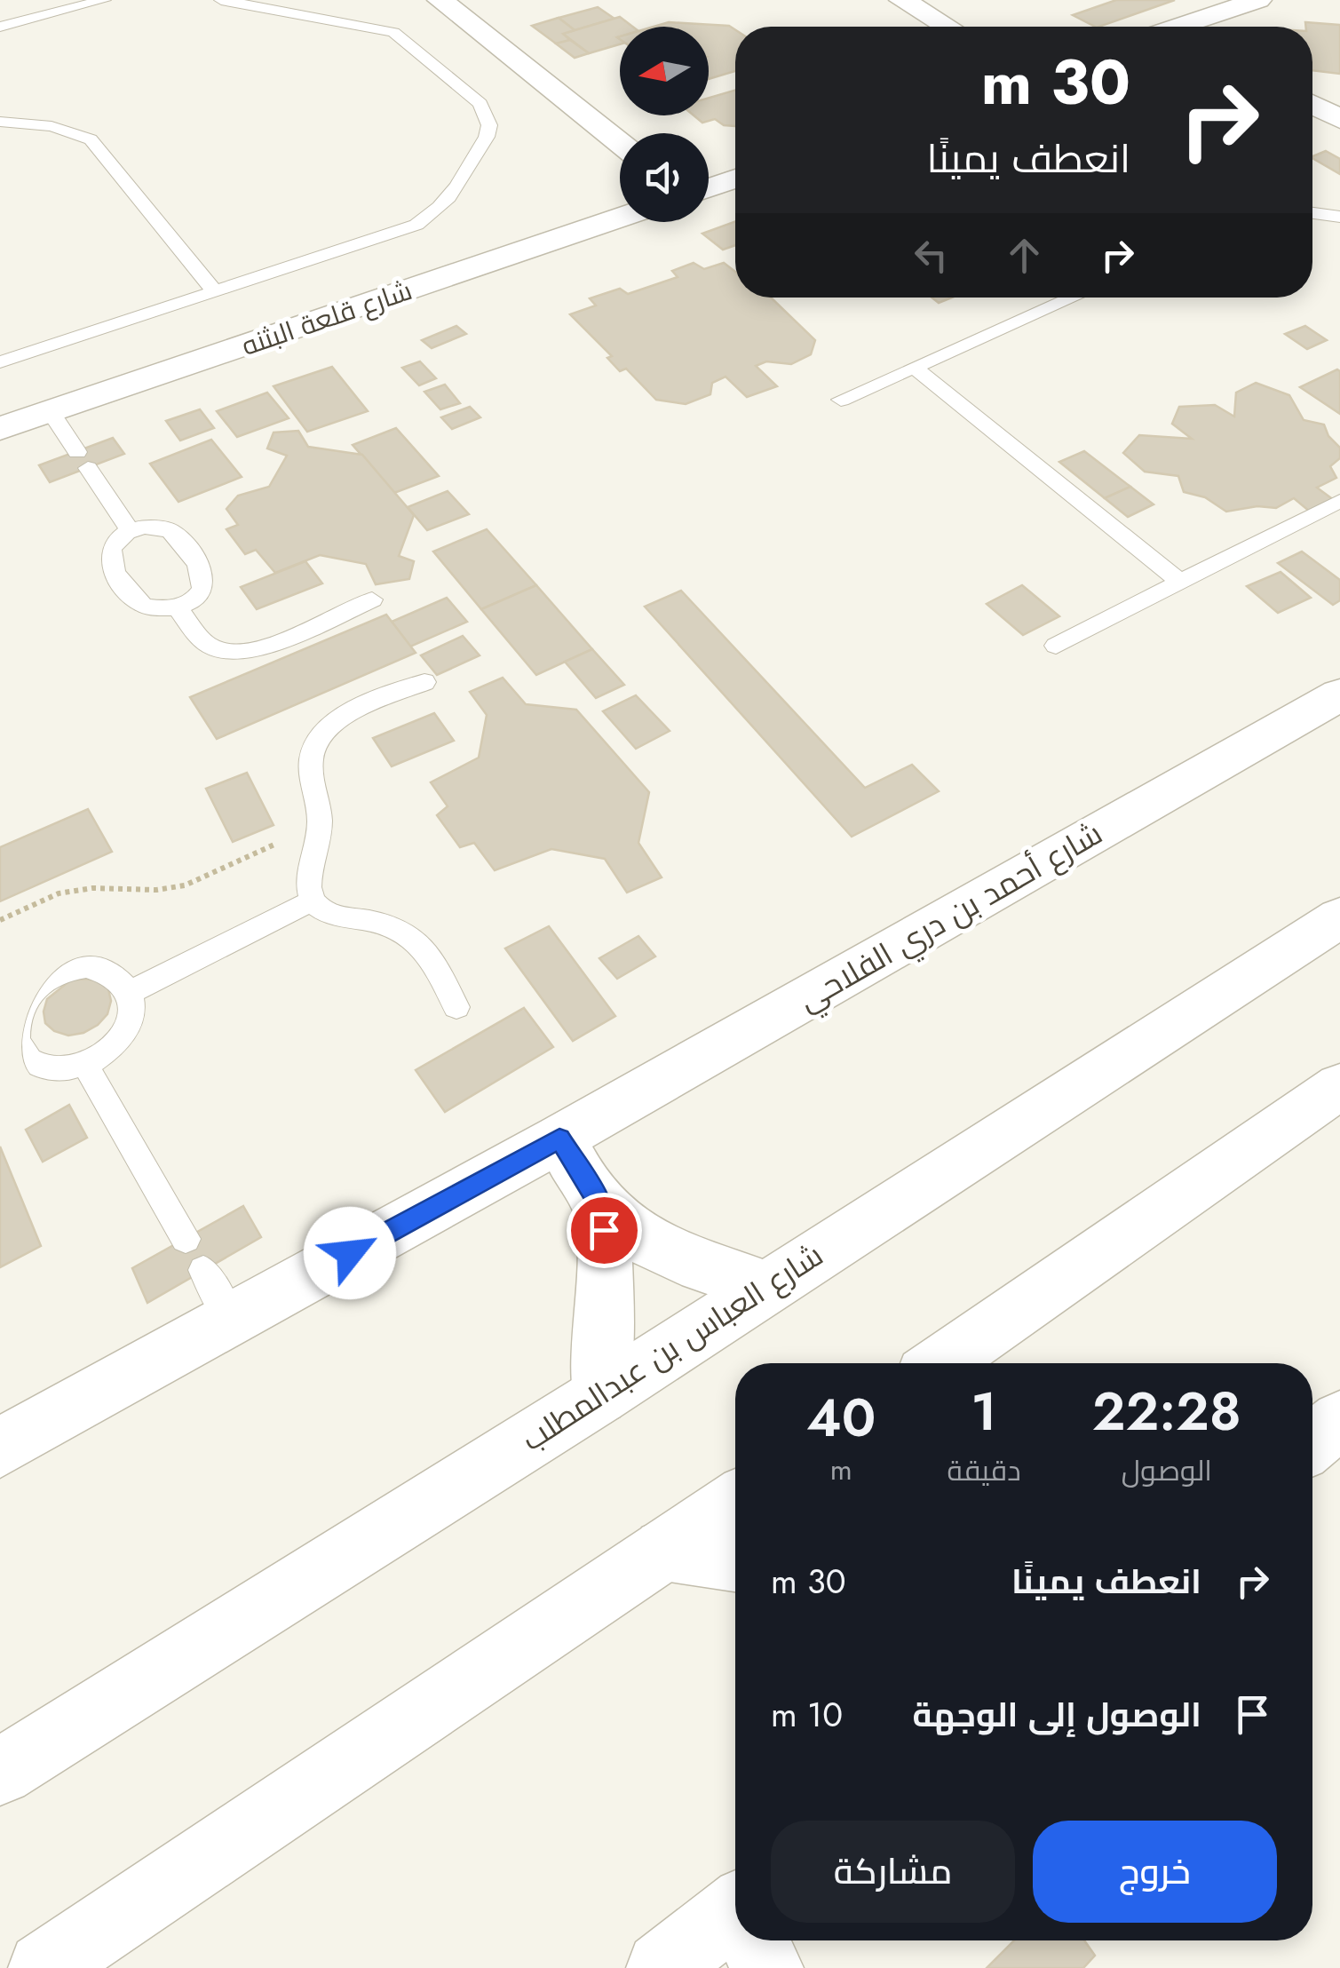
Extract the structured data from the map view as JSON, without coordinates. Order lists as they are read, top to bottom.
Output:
{
  "streets": {
    "street": ["شارع قلعة البثنه", "شارع أحمد بن دري الفلاحي", "شارع العباس بن عبدالمطلب"]
  },
  "north": "left",
  "page": {
    "turn": ["30 m", "انعطف يمينًا"],
    "eta": [
      "22:28",
      "الوصول",
      "1",
      "دقيقة",
      "40",
      "m"
    ],
    "list": [
      {
        "name": "انعطف يمينًا",
        "value": "30 m"
      },
      {
        "name": "الوصول إلى الوجهة",
        "value": "10 m"
      }
    ],
    "buttons": ["خروج", "مشاركة"]
  }
}
